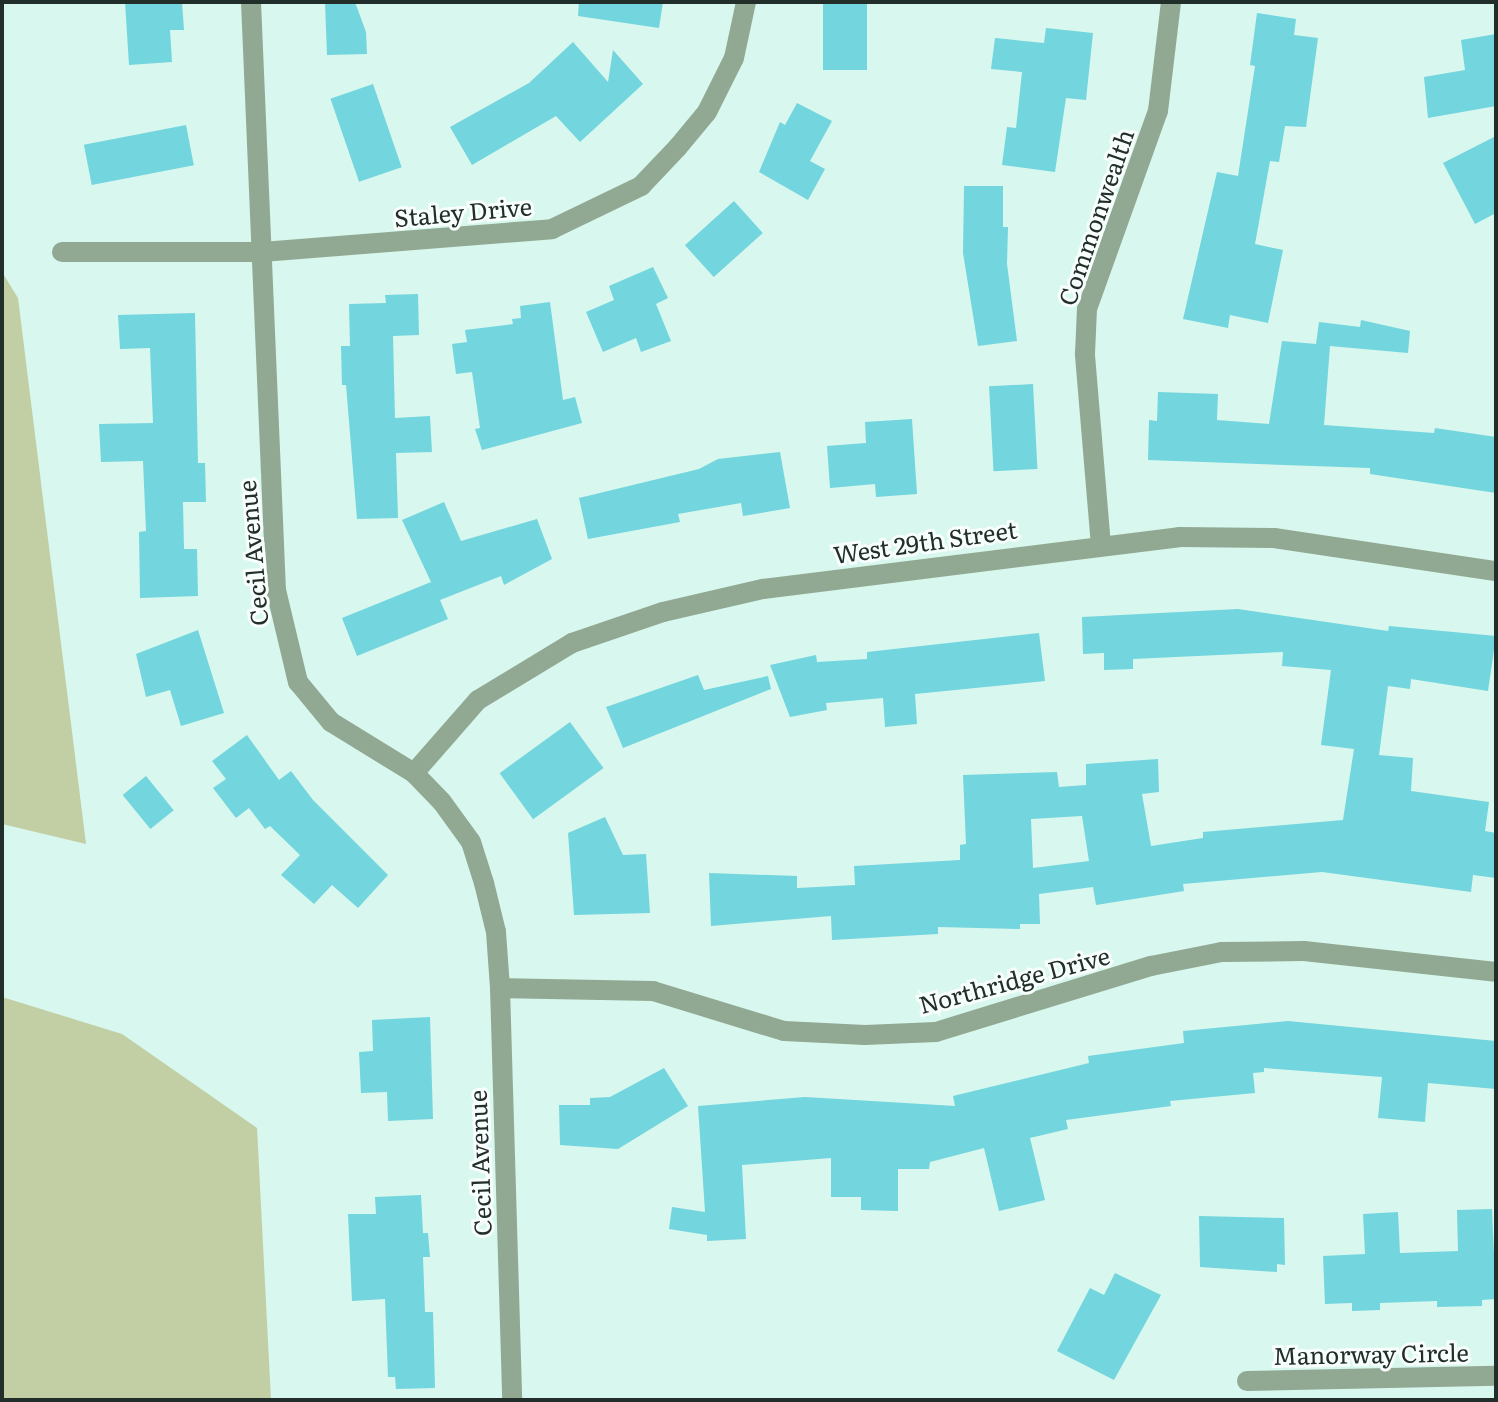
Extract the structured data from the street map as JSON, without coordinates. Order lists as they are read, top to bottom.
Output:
{
  "streets": {
    "street": [
      "Staley Drive",
      "Commonwealth",
      "West 29th Street",
      "Cecil Avenue",
      "Northridge Drive",
      "Manorway Circle"
    ]
  },
  "crossings": [
    ["Staley Drive", "Cecil Avenue"],
    ["Commonwealth", "West 29th Street"],
    ["West 29th Street", "Cecil Avenue"],
    ["Cecil Avenue", "Northridge Drive"]
  ]
}
